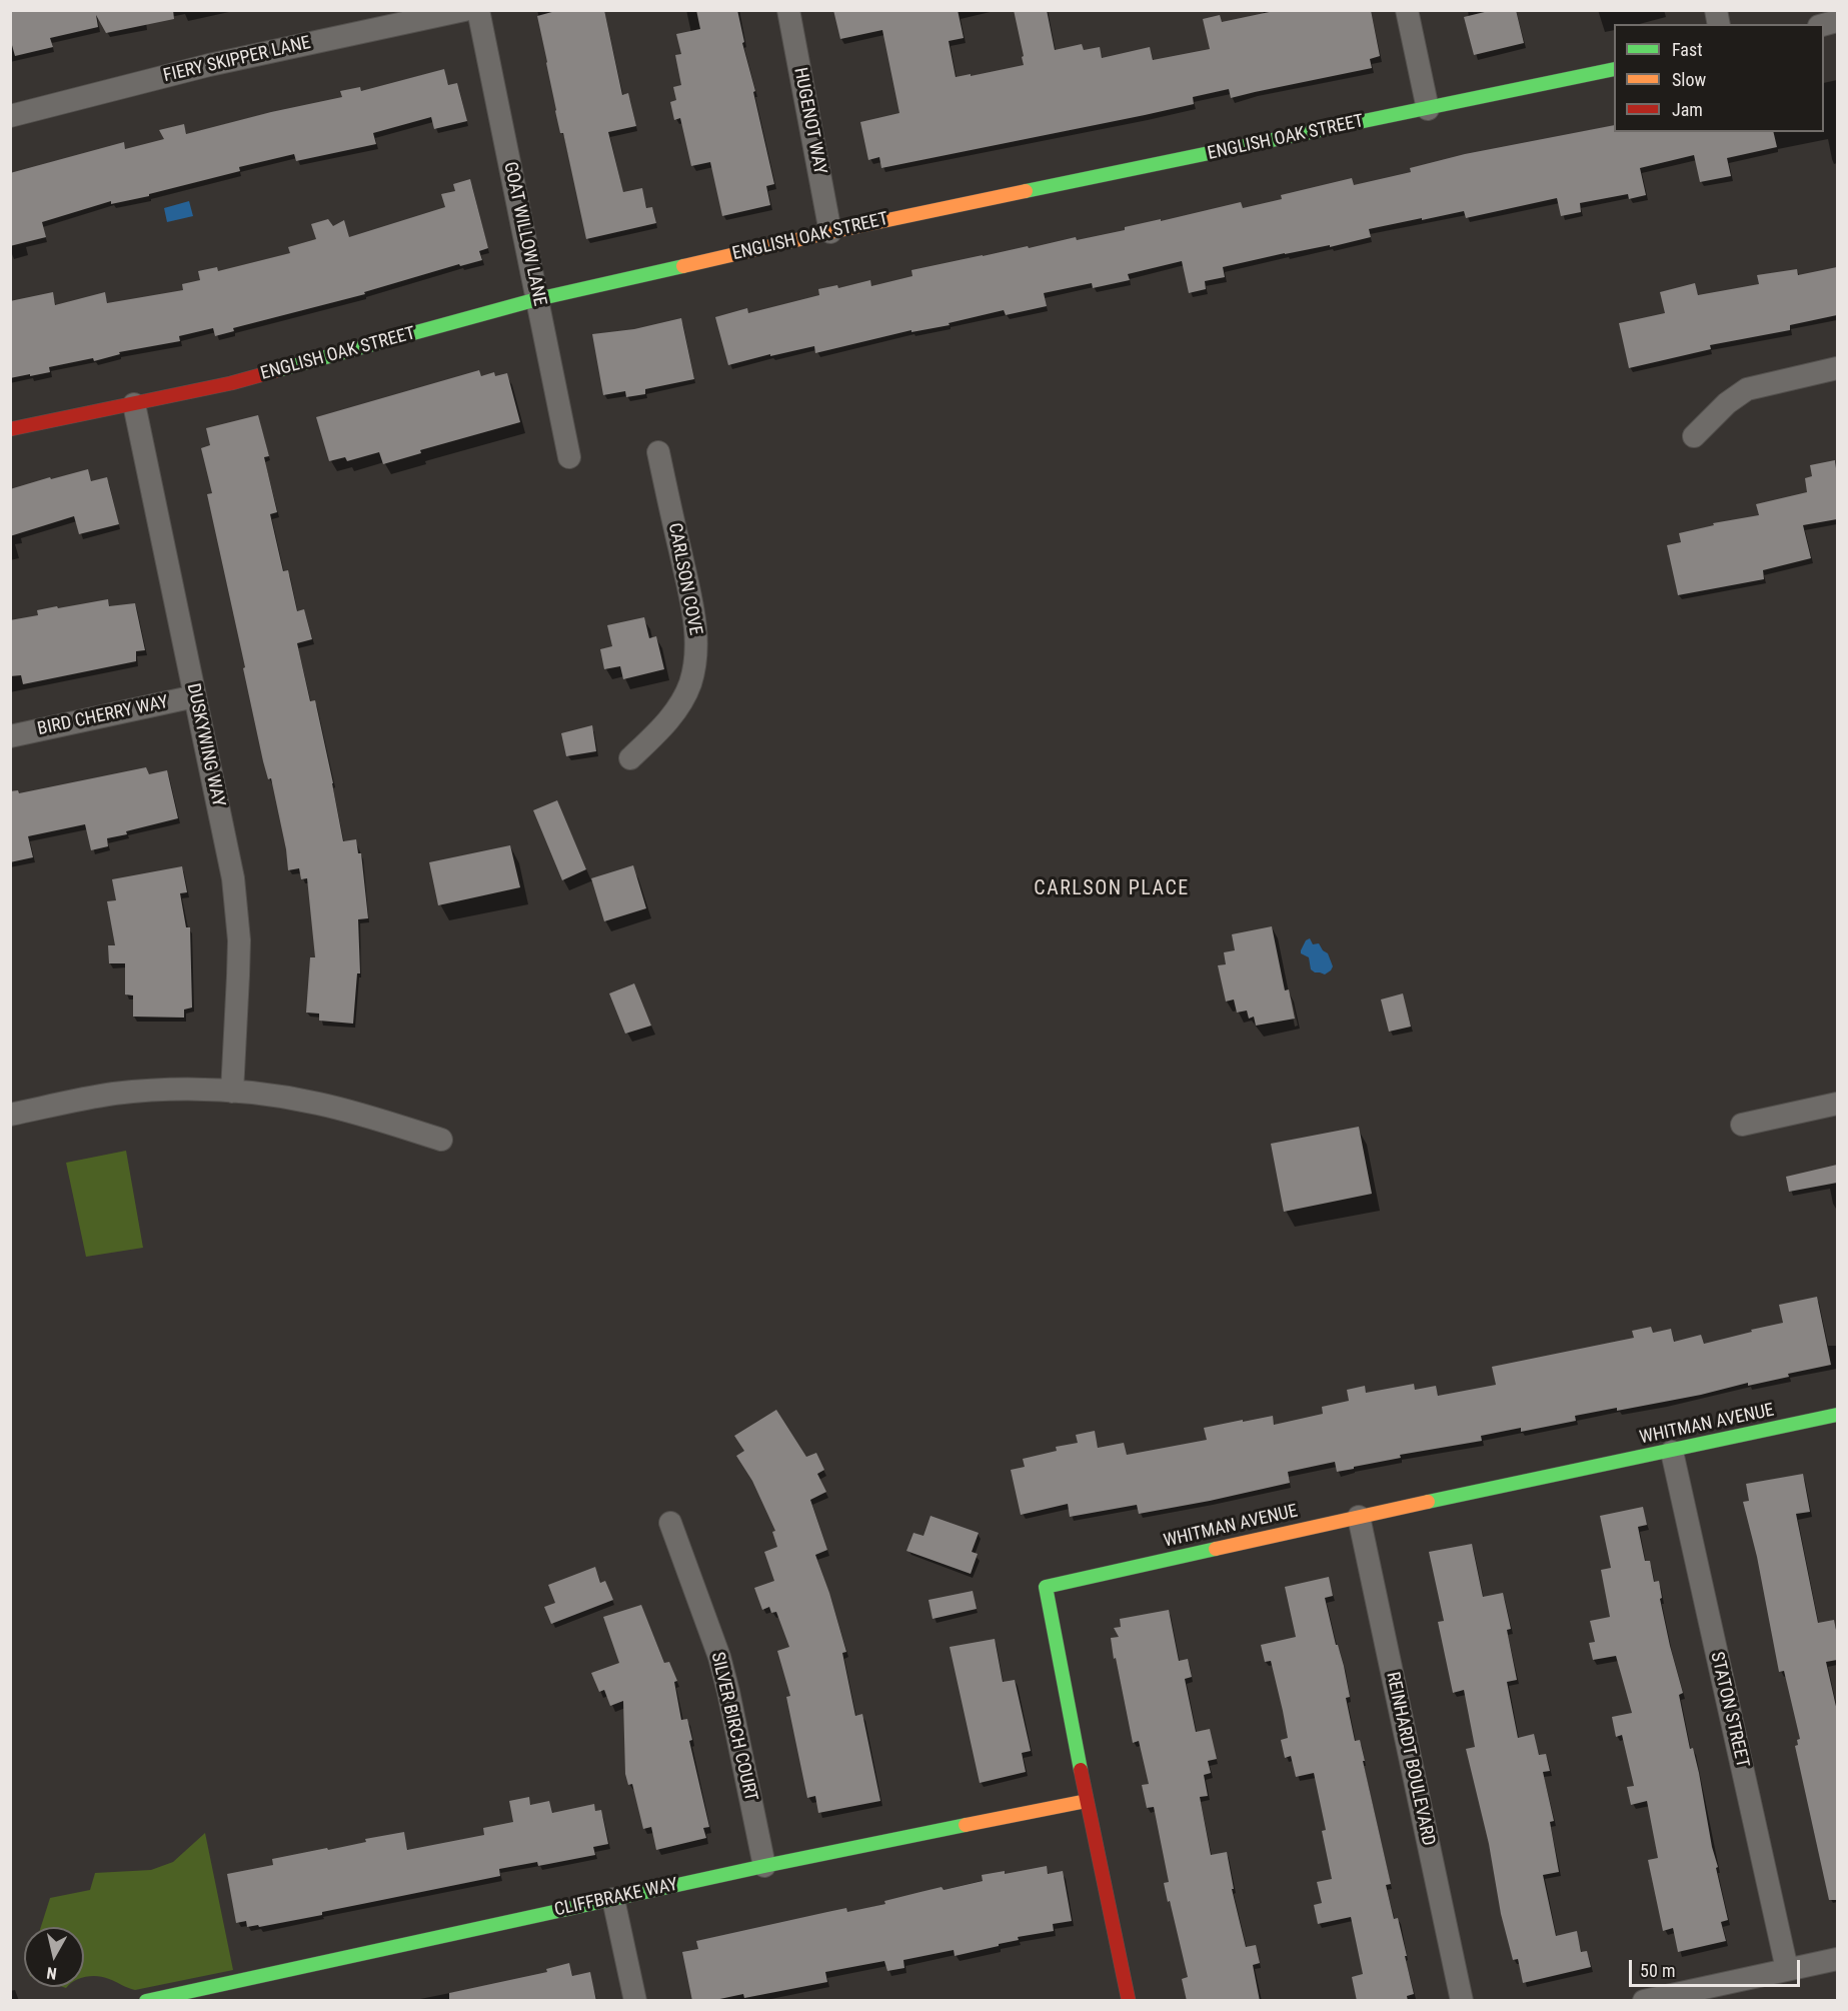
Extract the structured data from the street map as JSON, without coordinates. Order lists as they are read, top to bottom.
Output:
{
  "streets": {
    "street": [
      "FIERY SKIPPER LANE",
      "HUGENOT WAY",
      "ENGLISH OAK STREET",
      "GOAT WILLOW LANE",
      "CARLSON COVE",
      "BIRD CHERRY WAY",
      "DUSKYWING WAY",
      "WHITMAN AVENUE",
      "STATON STREET",
      "SILVER BIRCH COURT",
      "REINHARDT BOULEVARD",
      "CLIFFBRAKE WAY"
    ]
  },
  "crossings": [
    ["HUGENOT WAY", "ENGLISH OAK STREET"],
    ["ENGLISH OAK STREET", "GOAT WILLOW LANE"],
    ["ENGLISH OAK STREET", "DUSKYWING WAY"],
    ["BIRD CHERRY WAY", "DUSKYWING WAY"],
    ["WHITMAN AVENUE", "STATON STREET"],
    ["WHITMAN AVENUE", "REINHARDT BOULEVARD"],
    ["WHITMAN AVENUE", "CLIFFBRAKE WAY"],
    ["SILVER BIRCH COURT", "CLIFFBRAKE WAY"]
  ],
  "districts": ["CARLSON PLACE"],
  "legend": ["Fast", "Slow", "Jam"],
  "scale_bar": "50 m",
  "north": "bottom"
}
